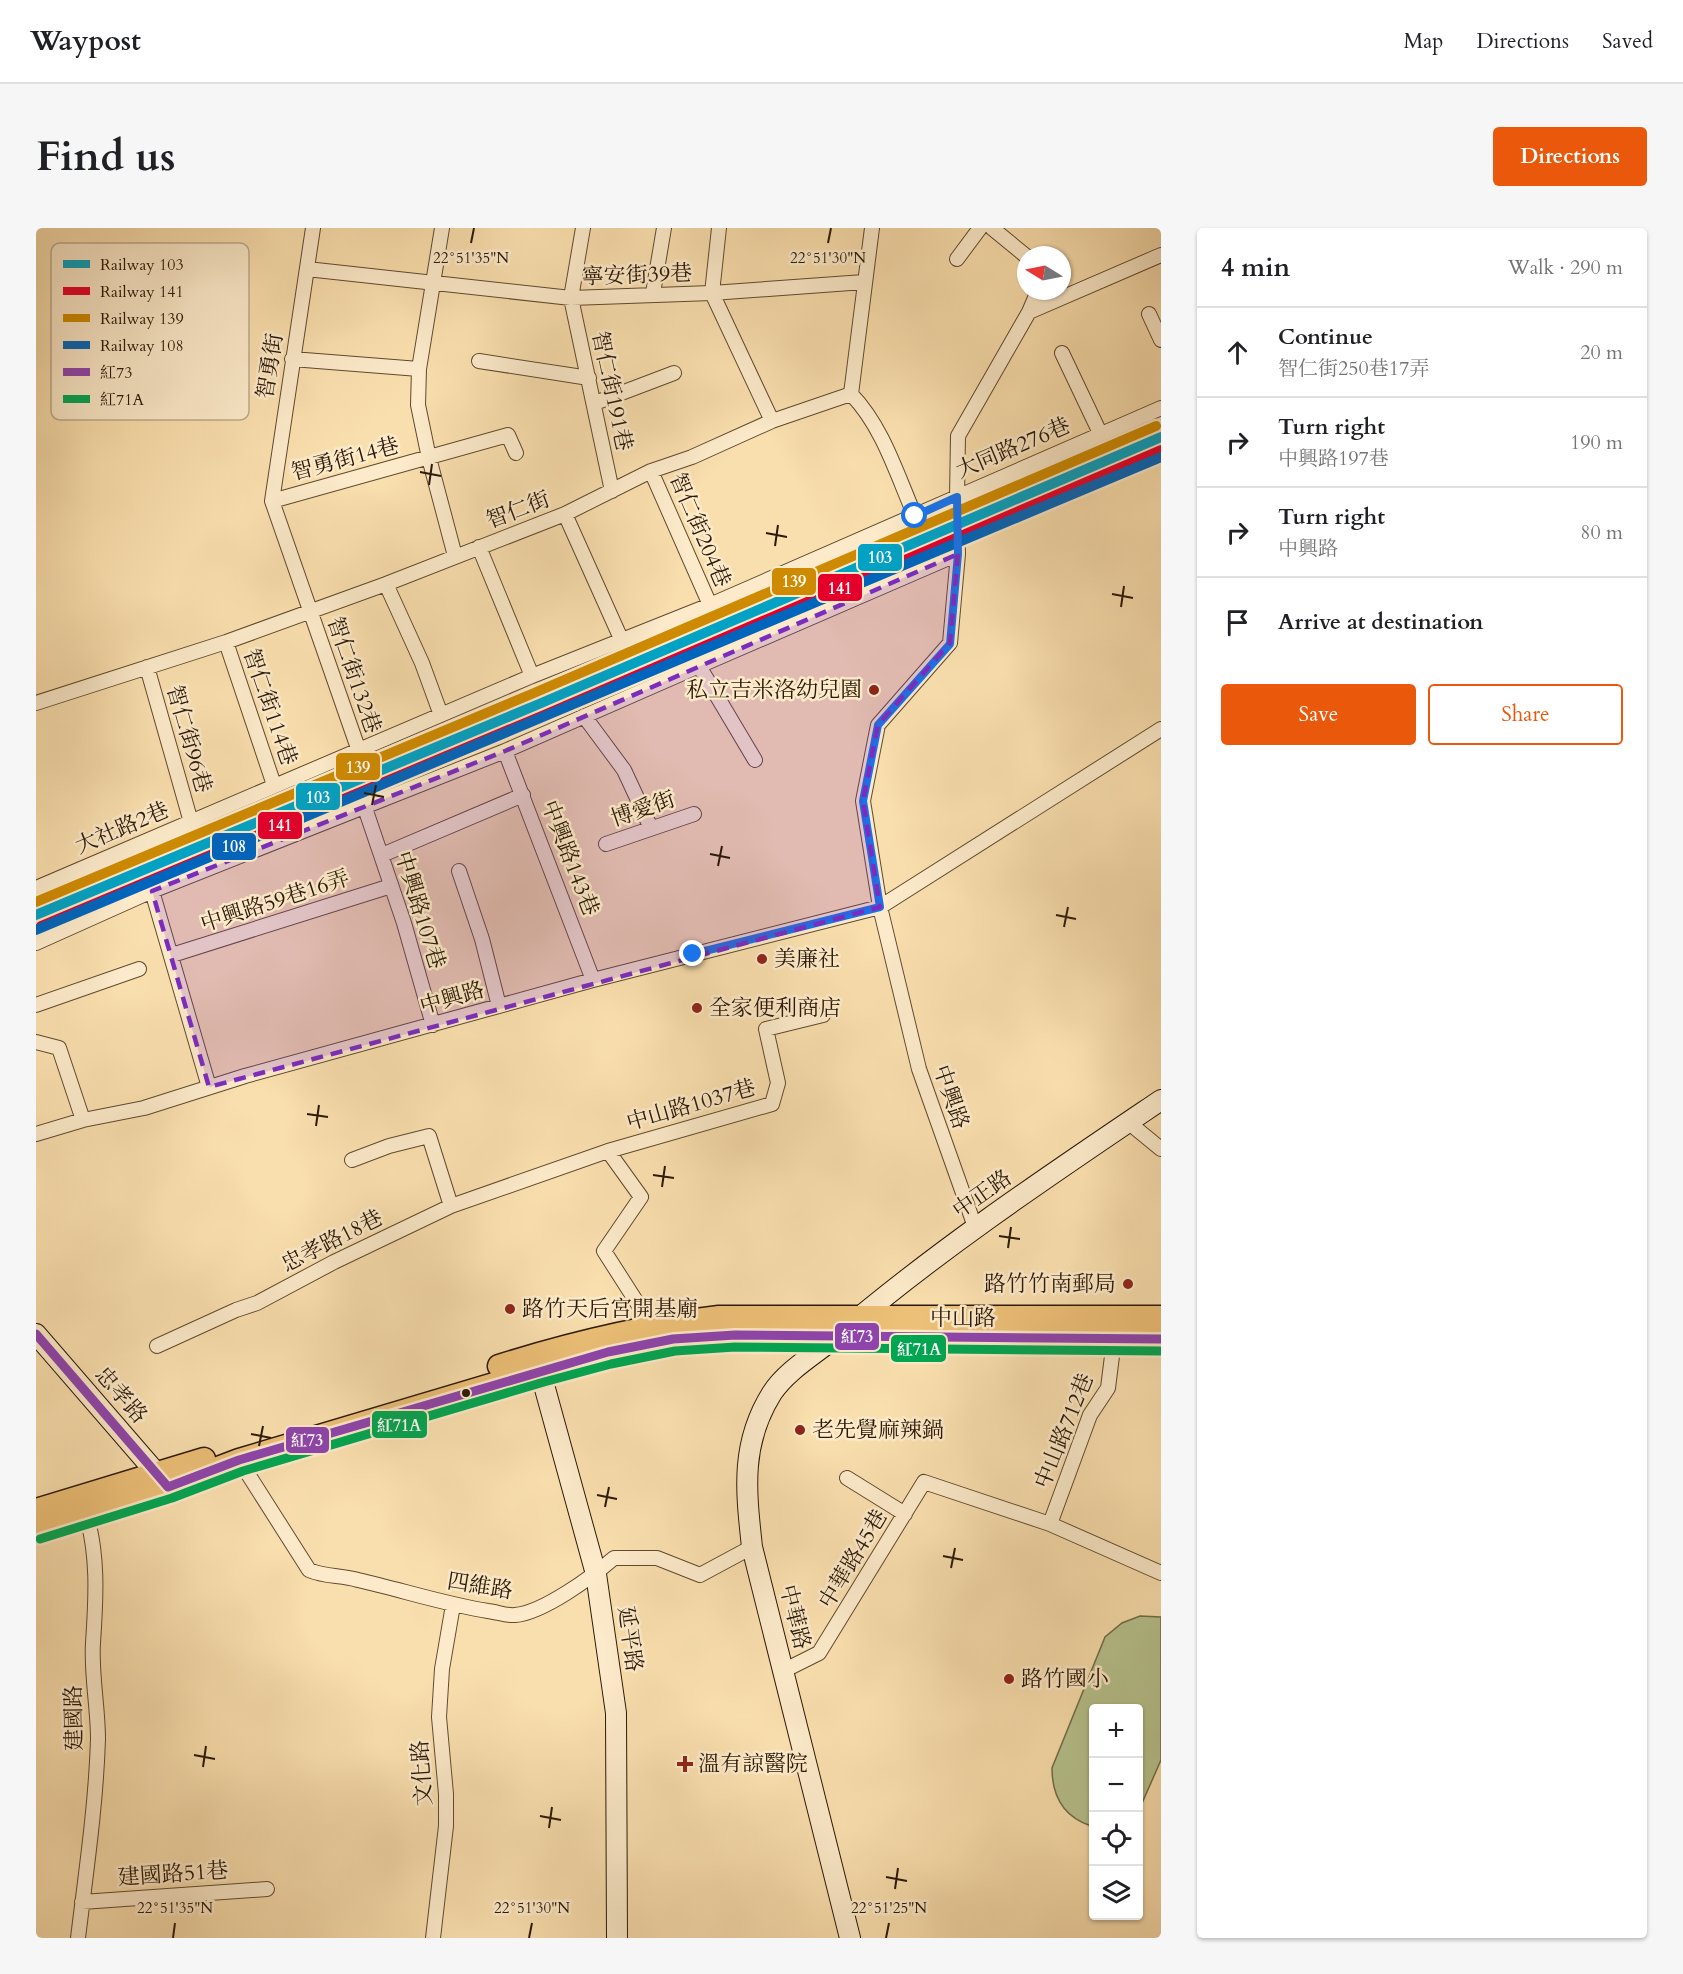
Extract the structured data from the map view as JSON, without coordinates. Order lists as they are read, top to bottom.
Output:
{
  "streets": {
    "main road": ["中山路"],
    "street": [
      "寧安街39巷",
      "智勇街",
      "智仁街191巷",
      "大同路276巷",
      "智勇街14巷",
      "智仁街",
      "智仁街204巷",
      "智仁街132巷",
      "智仁街114巷",
      "智仁街96巷",
      "博愛街",
      "大社路2巷",
      "中興路143巷",
      "中興路59巷16弄",
      "中興路107巷",
      "中興路",
      "中山路1037巷",
      "中正路",
      "忠孝路18巷",
      "忠孝路",
      "中山路712巷",
      "中華路45巷",
      "四維路",
      "中華路",
      "延平路",
      "建國路",
      "文化路",
      "建國路51巷"
    ]
  },
  "crossings": [
    ["寧安街39巷", "智勇街"],
    ["寧安街39巷", "智仁街191巷"],
    ["智勇街", "智勇街14巷"],
    ["智勇街", "智仁街"],
    ["智勇街", "智仁街132巷"],
    ["智仁街191巷", "智仁街"],
    ["大同路276巷", "大社路2巷"],
    ["智仁街", "智仁街204巷"],
    ["智仁街", "智仁街132巷"],
    ["智仁街", "智仁街114巷"],
    ["智仁街", "智仁街96巷"],
    ["智仁街204巷", "大社路2巷"],
    ["智仁街132巷", "大社路2巷"],
    ["智仁街114巷", "大社路2巷"],
    ["智仁街96巷", "大社路2巷"],
    ["中興路143巷", "中興路"],
    ["中興路59巷16弄", "中興路107巷"],
    ["中興路107巷", "中興路"],
    ["中興路", "中正路"],
    ["中山路1037巷", "忠孝路18巷"],
    ["中正路", "中山路"],
    ["中正路", "中華路"],
    ["中山路", "忠孝路"],
    ["中山路", "中山路712巷"],
    ["中山路", "四維路"],
    ["中山路", "中華路"],
    ["中山路", "延平路"],
    ["中山路", "建國路"],
    ["中山路712巷", "中華路45巷"],
    ["中華路45巷", "中華路"],
    ["四維路", "中華路"],
    ["四維路", "延平路"],
    ["四維路", "文化路"],
    ["建國路", "建國路51巷"]
  ],
  "places": {
    "other": [
      "私立吉米洛幼兒園",
      "美廉社",
      "全家便利商店",
      "路竹竹南郵局",
      "路竹天后宮開基廟",
      "老先覺麻辣鍋",
      "路竹國小"
    ],
    "health": ["溫有諒醫院"]
  },
  "lines": [
    "rail line 139",
    "rail line 103",
    "rail line 141",
    "rail line 108",
    "transit line 紅73",
    "transit line 紅71A"
  ],
  "legend": [
    "Railway 103",
    "Railway 141",
    "Railway 139",
    "Railway 108",
    "紅73",
    "紅71A"
  ],
  "north": "left",
  "page": {
    "header": "Waypost",
    "nav": ["Map", "Directions", "Saved"],
    "buttons": [
      "Directions",
      ["Save", "Share"]
    ],
    "title": "Find us",
    "heading": ["4 min", "Walk · 290 m"],
    "list": [
      ["Continue", "智仁街250巷17弄", "20 m"],
      ["Turn right", "中興路197巷", "190 m"],
      ["Turn right", "中興路", "80 m"],
      "Arrive at destination"
    ],
    "map_buttons": ["+", "−"]
  },
  "coordinates": ["22°51'35\"N", "22°51'30\"N", "22°51'25\"N"]
}
